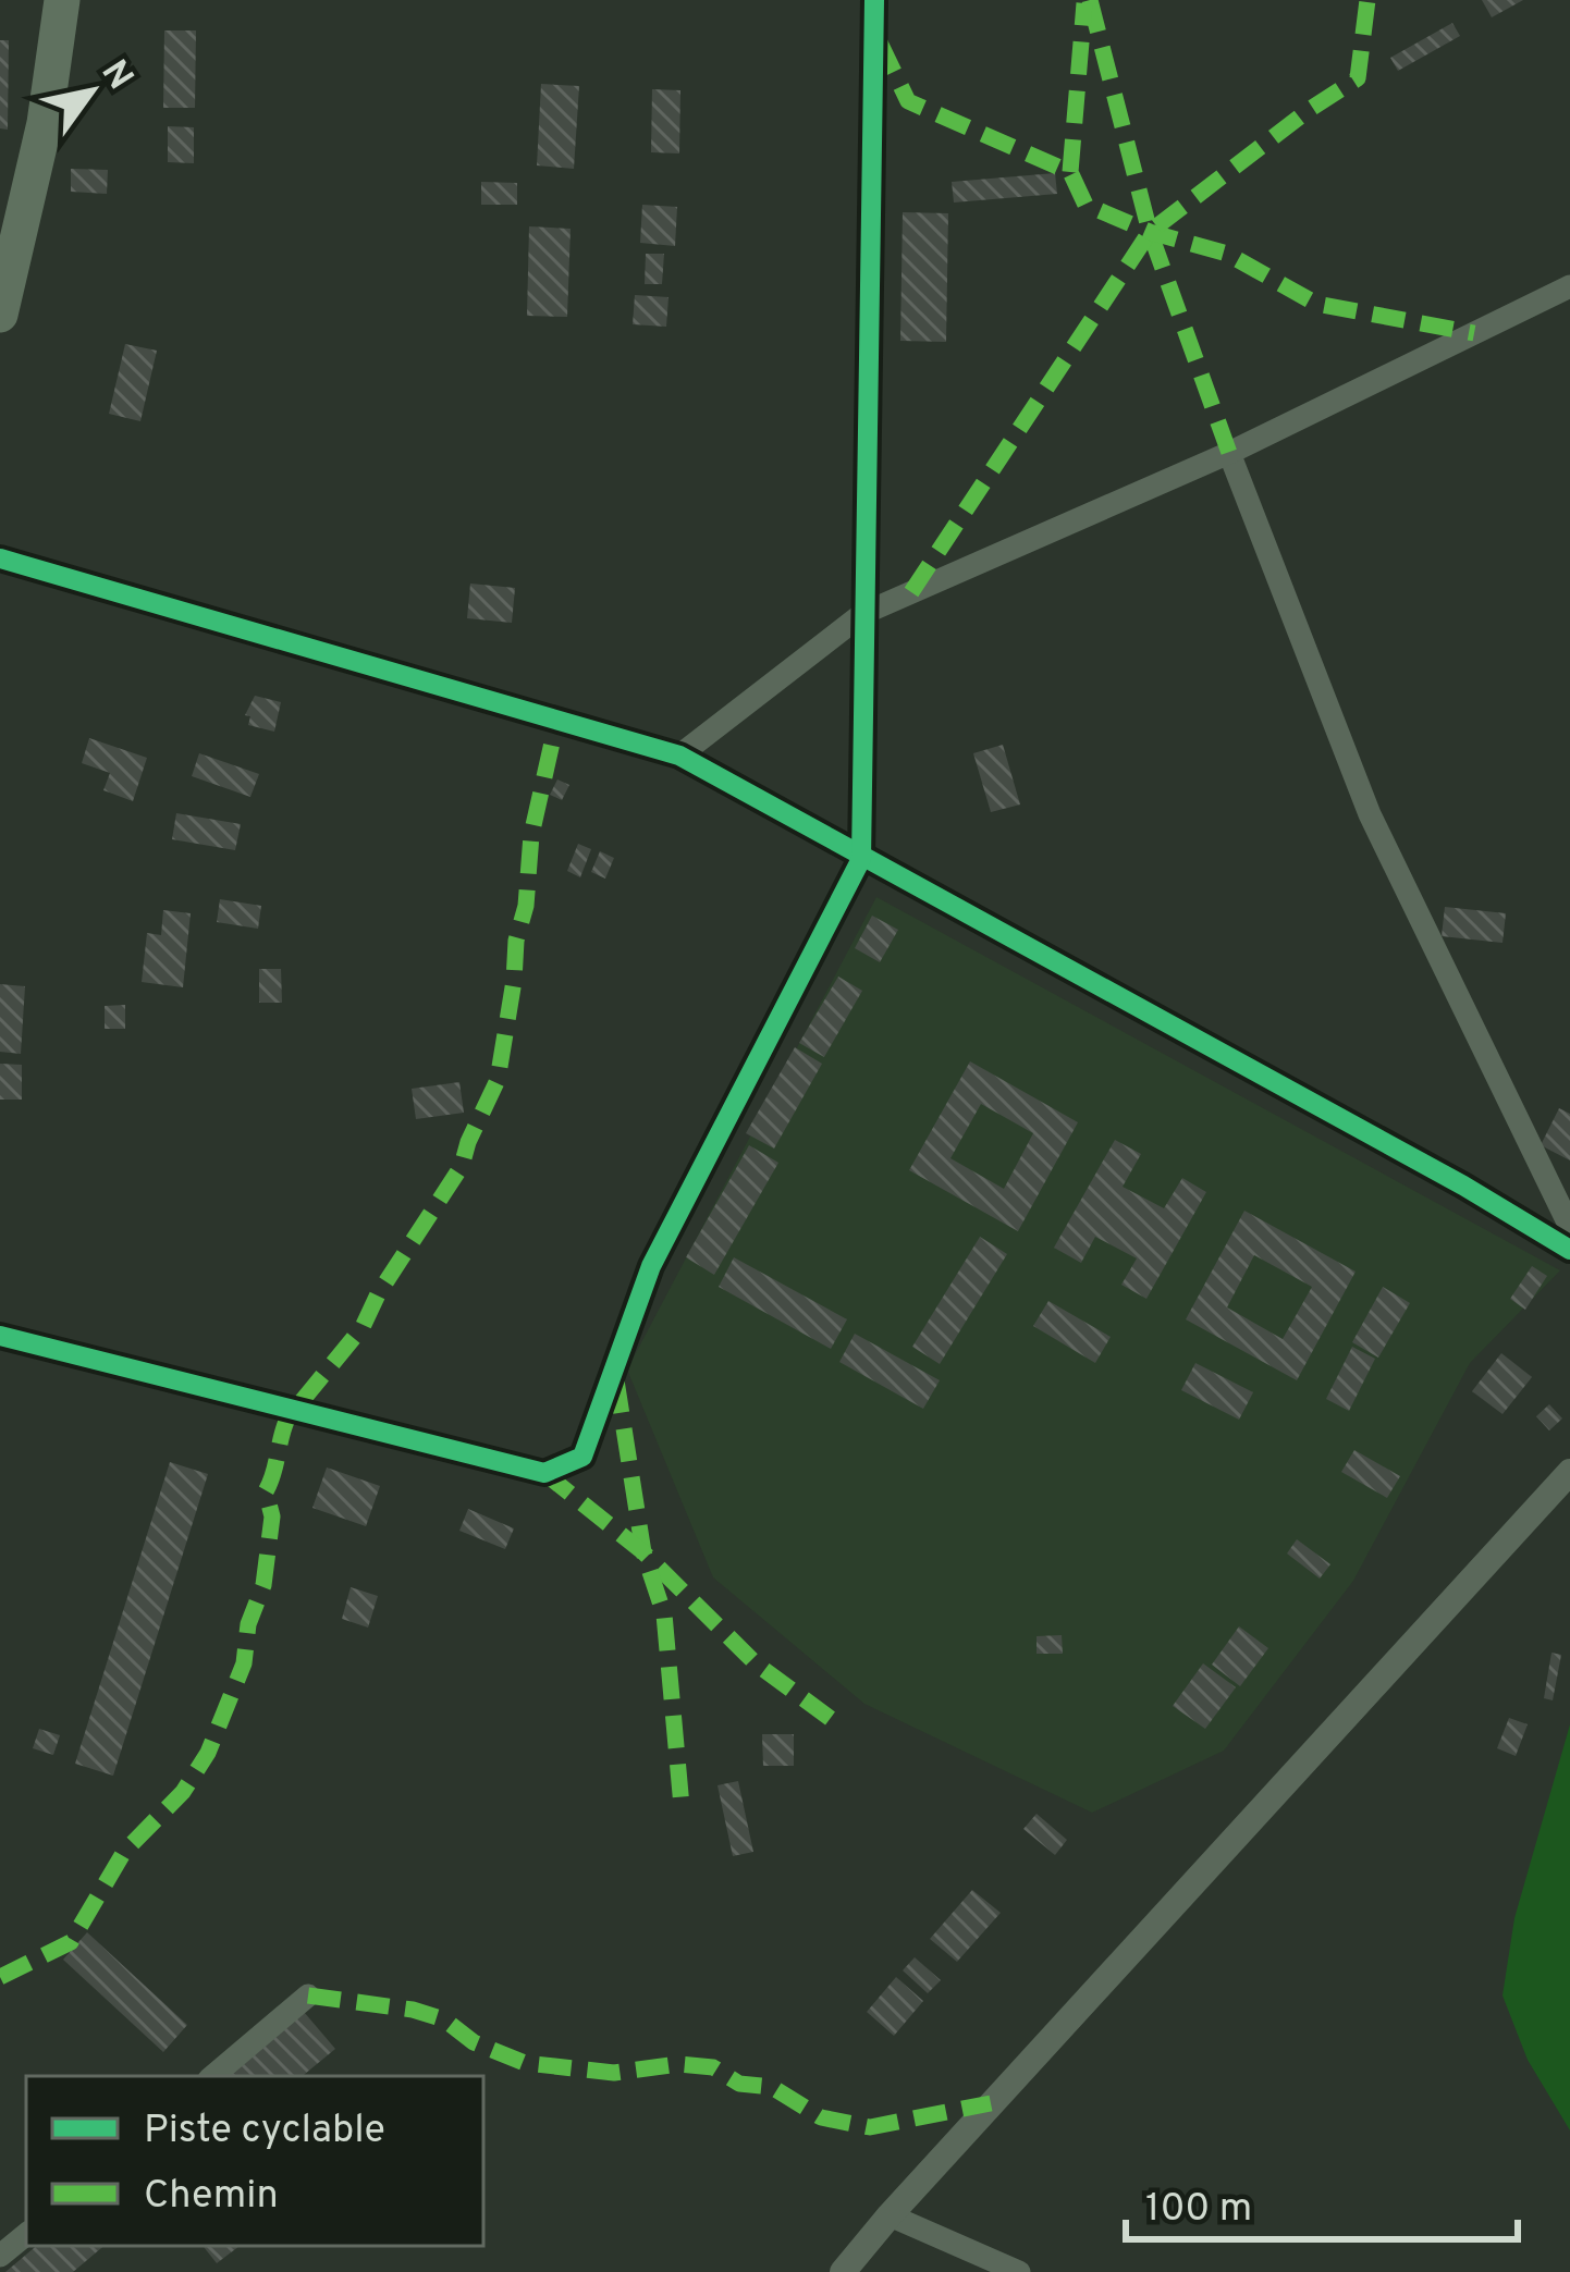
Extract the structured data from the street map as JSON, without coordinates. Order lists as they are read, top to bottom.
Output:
{
  "legend": ["Piste cyclable", "Chemin"],
  "scale_bar": "100 m",
  "north": "top right"
}
